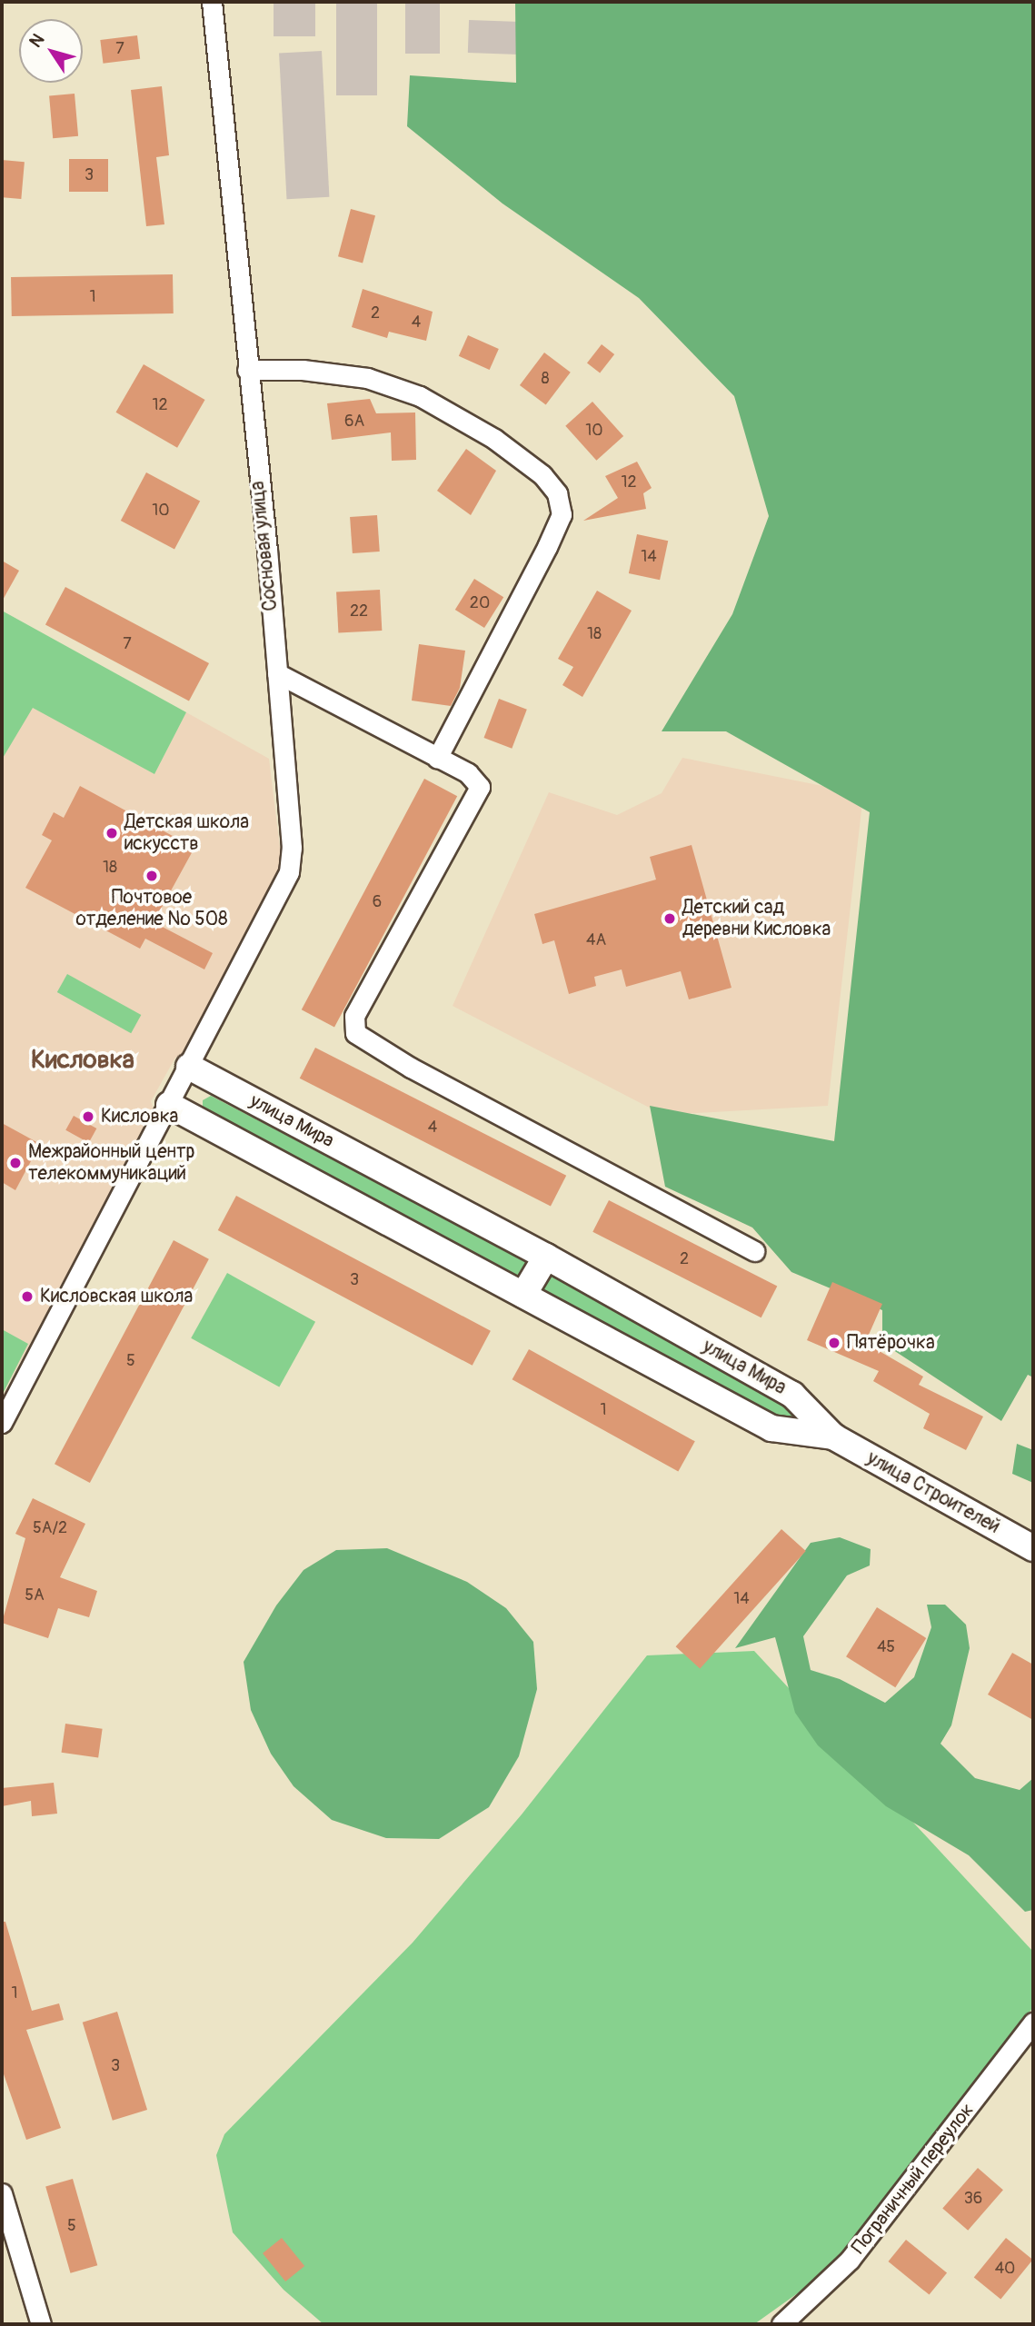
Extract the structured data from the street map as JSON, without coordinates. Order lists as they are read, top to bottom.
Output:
{
  "streets": {
    "street": [
      "Сосновая улица",
      "улица Мира",
      "улица Строителей",
      "Пограничный переулок"
    ]
  },
  "crossings": [
    ["Сосновая улица", "улица Мира"],
    ["улица Мира", "улица Строителей"]
  ],
  "districts": ["Кисловка"],
  "places": [
    "Детская школа искусств",
    "Почтовое отделение № 508",
    "Детский сад деревни Кисловка",
    "Кисловка",
    "Межрайонный центр телекоммуникаций",
    "Кисловская школа",
    "Пятёрочка"
  ],
  "house_numbers": [
    "7",
    "3",
    "1",
    "2",
    "4",
    "8",
    "12",
    "6А",
    "10",
    "12",
    "10",
    "14",
    "20",
    "22",
    "18",
    "7",
    "18",
    "6",
    "4А",
    "4",
    "2",
    "3",
    "5",
    "1",
    "5А/2",
    "5А",
    "14",
    "45",
    "1",
    "3",
    "36",
    "5",
    "40"
  ],
  "north": "top left"
}
